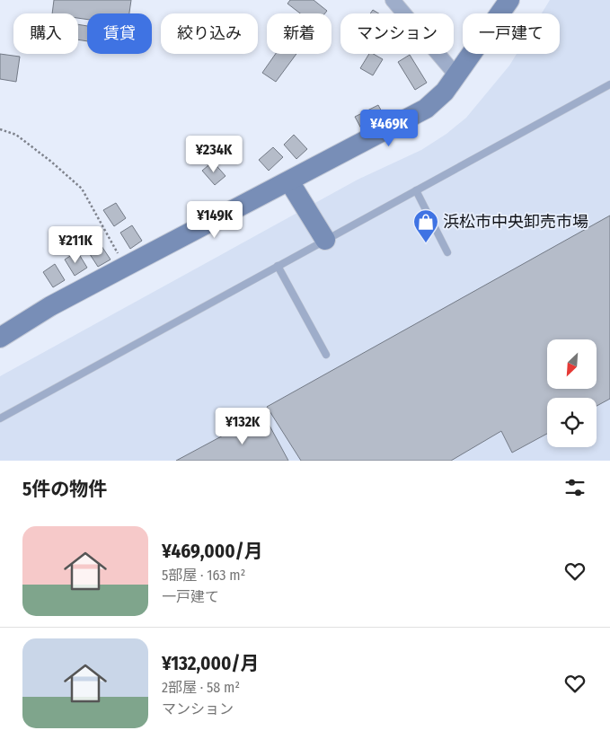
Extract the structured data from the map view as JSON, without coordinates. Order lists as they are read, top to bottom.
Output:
{
  "places": {
    "shop": ["浜松市中央卸売市場"]
  },
  "north": "bottom left",
  "page": {
    "chip": [
      "購入",
      "賃貸",
      "絞り込み",
      "新着",
      "マンション",
      "一戸建て"
    ],
    "price": [
      "¥469K",
      "¥234K",
      "¥149K",
      "¥211K",
      "¥132K"
    ],
    "heading": "5件の物件",
    "list": [
      {
        "name": "¥469,000/月",
        "note": "5部屋 · 163 m² · 一戸建て"
      },
      {
        "name": "¥132,000/月",
        "note": "2部屋 · 58 m² · マンション"
      }
    ]
  }
}
